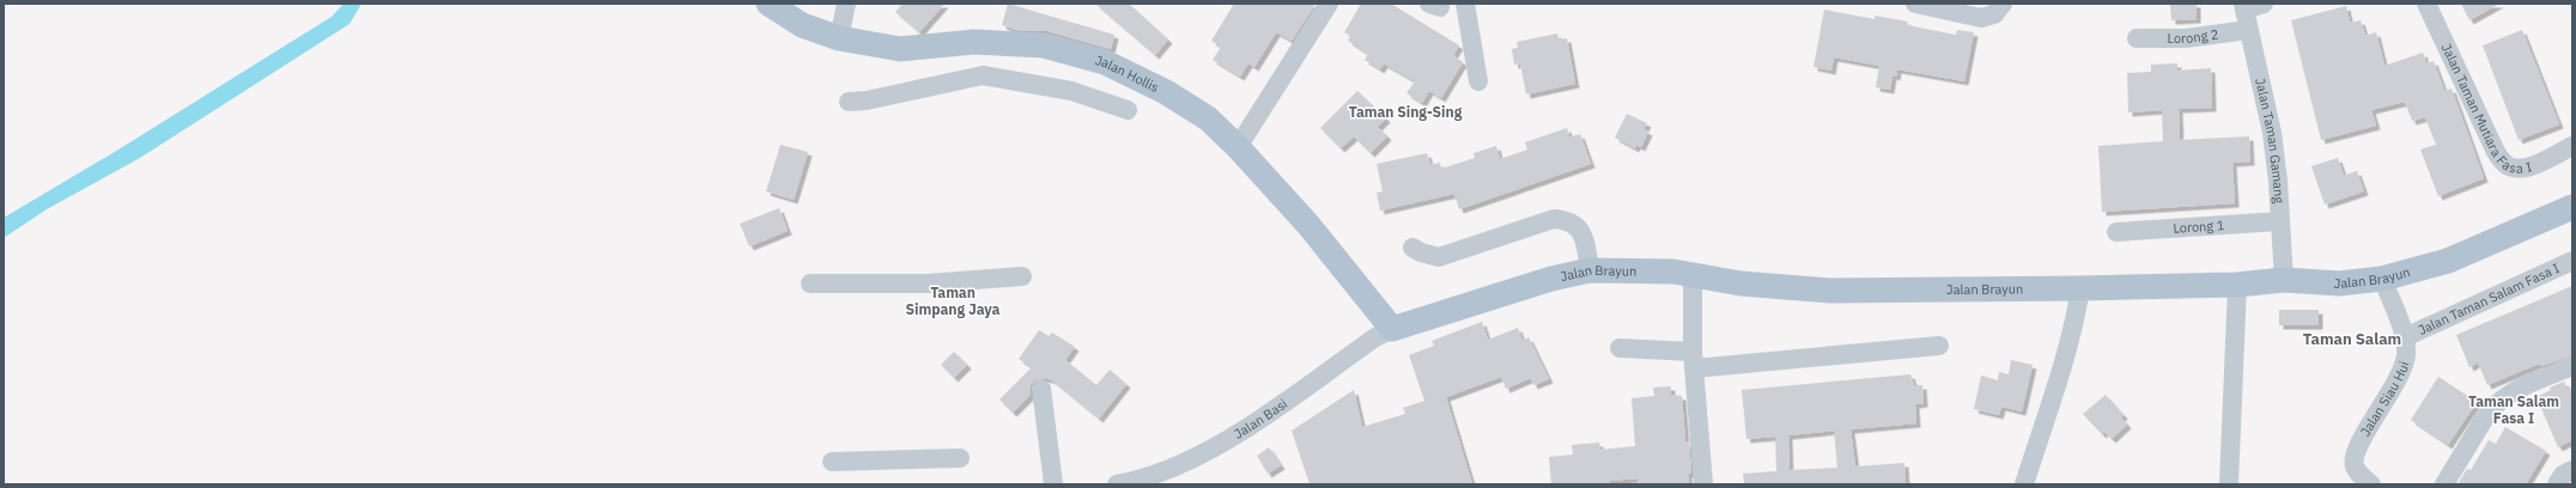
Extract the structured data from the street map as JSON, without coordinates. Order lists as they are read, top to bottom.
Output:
{
  "streets": {
    "main road": ["Jalan Hollis", "Jalan Brayun"],
    "street": [
      "Lorong 2",
      "Jalan Taman Mutiara Fasa I",
      "Jalan Taman Gamang",
      "Lorong 1",
      "Jalan Taman Salam Fasa I",
      "Jalan Siau Hui",
      "Jalan Basi"
    ]
  },
  "crossings": [
    ["Lorong 2", "Jalan Taman Gamang"],
    ["Jalan Hollis", "Jalan Brayun"],
    ["Jalan Hollis", "Jalan Basi"],
    ["Jalan Taman Gamang", "Lorong 1"],
    ["Jalan Taman Gamang", "Jalan Brayun"],
    ["Jalan Brayun", "Jalan Siau Hui"],
    ["Jalan Brayun", "Jalan Basi"],
    ["Jalan Taman Salam Fasa I", "Jalan Siau Hui"]
  ],
  "districts": [
    "Taman Sing-Sing",
    "Taman Simpang Jaya",
    "Taman Salam",
    "Taman Salam Fasa I"
  ]
}
